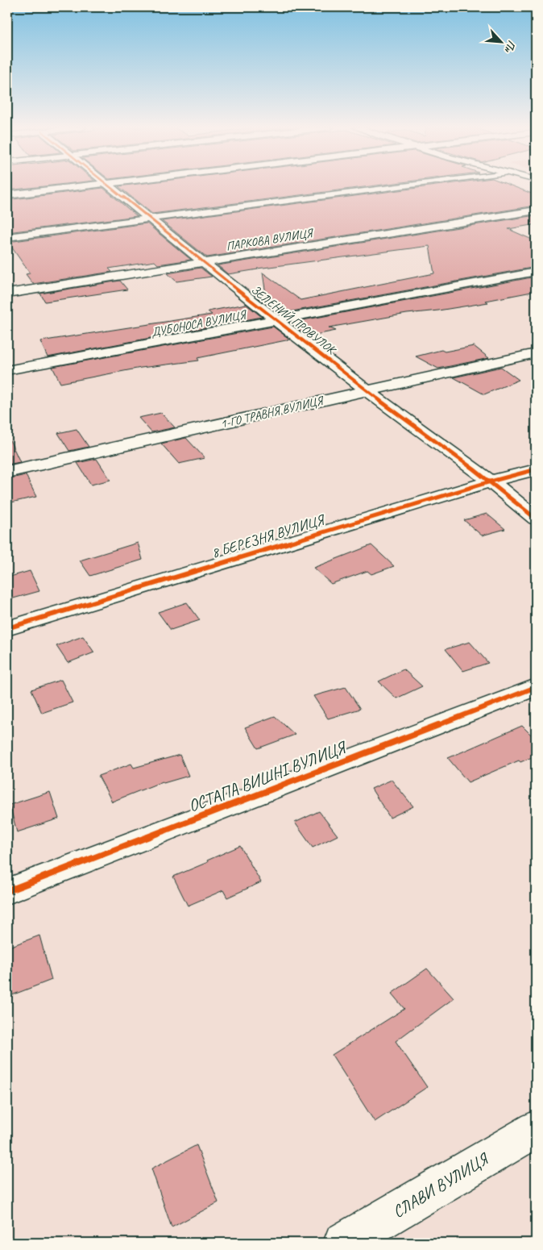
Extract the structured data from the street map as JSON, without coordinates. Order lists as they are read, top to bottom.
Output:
{
  "streets": {
    "street": [
      "ПАРКОВА ВУЛИЦЯ",
      "ЗЕЛЕНИЙ ПРОВУЛОК",
      "ДУБОНОСА ВУЛИЦЯ",
      "1-ГО ТРАВНЯ ВУЛИЦЯ",
      "8 БЕРЕЗНЯ ВУЛИЦЯ",
      "ОСТАПА ВИШНІ ВУЛИЦЯ",
      "СЛАВИ ВУЛИЦЯ"
    ]
  },
  "crossings": [
    ["ПАРКОВА ВУЛИЦЯ", "ЗЕЛЕНИЙ ПРОВУЛОК"],
    ["ЗЕЛЕНИЙ ПРОВУЛОК", "ДУБОНОСА ВУЛИЦЯ"],
    ["ЗЕЛЕНИЙ ПРОВУЛОК", "1-ГО ТРАВНЯ ВУЛИЦЯ"],
    ["ЗЕЛЕНИЙ ПРОВУЛОК", "8 БЕРЕЗНЯ ВУЛИЦЯ"]
  ],
  "north": "bottom right"
}
